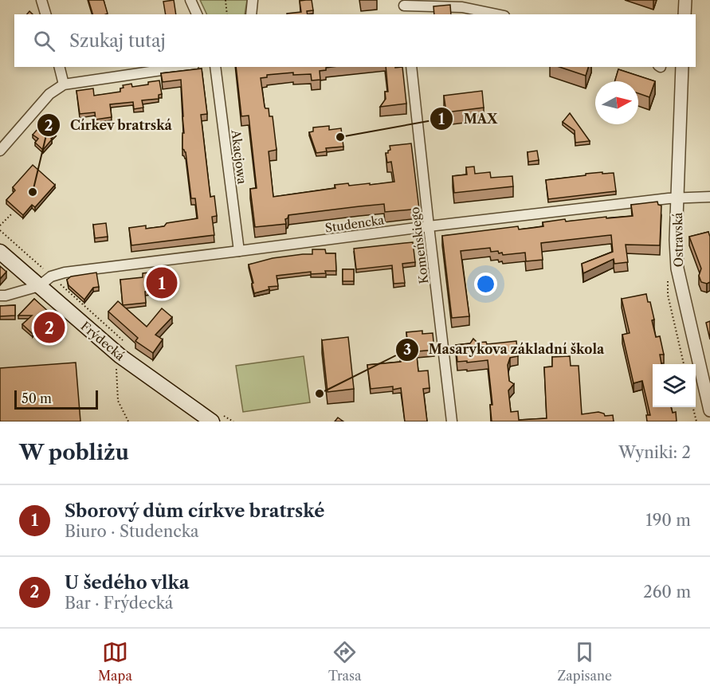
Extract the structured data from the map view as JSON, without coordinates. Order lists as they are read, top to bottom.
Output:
{
  "streets": {
    "main road": ["Frýdecká"],
    "street": [
      "Akacjowa",
      "Studencka",
      "Ostravská",
      "Komeńskiego"
    ]
  },
  "crossings": [
    ["Akacjowa", "Studencka"],
    ["Studencka", "Ostravská"],
    ["Studencka", "Komeńskiego"],
    ["Studencka", "Frýdecká"]
  ],
  "places": ["MAX", "Církev bratrská", "Masarykova základní škola"],
  "scale_bar": "50 m",
  "north": "right",
  "page": {
    "search": "Szukaj tutaj",
    "pins": ["1", "2"],
    "scale": "50 m",
    "heading": ["W pobliżu", "Wyniki: 2"],
    "list": [
      {
        "mark": "1",
        "name": "Sborový dům církve bratrské",
        "note": "Biuro · Studencka",
        "value": "190 m"
      },
      {
        "mark": "2",
        "name": "U šedého vlka",
        "note": "Bar · Frýdecká",
        "value": "260 m"
      }
    ],
    "nav": ["Mapa", "Trasa", "Zapisane"]
  }
}
